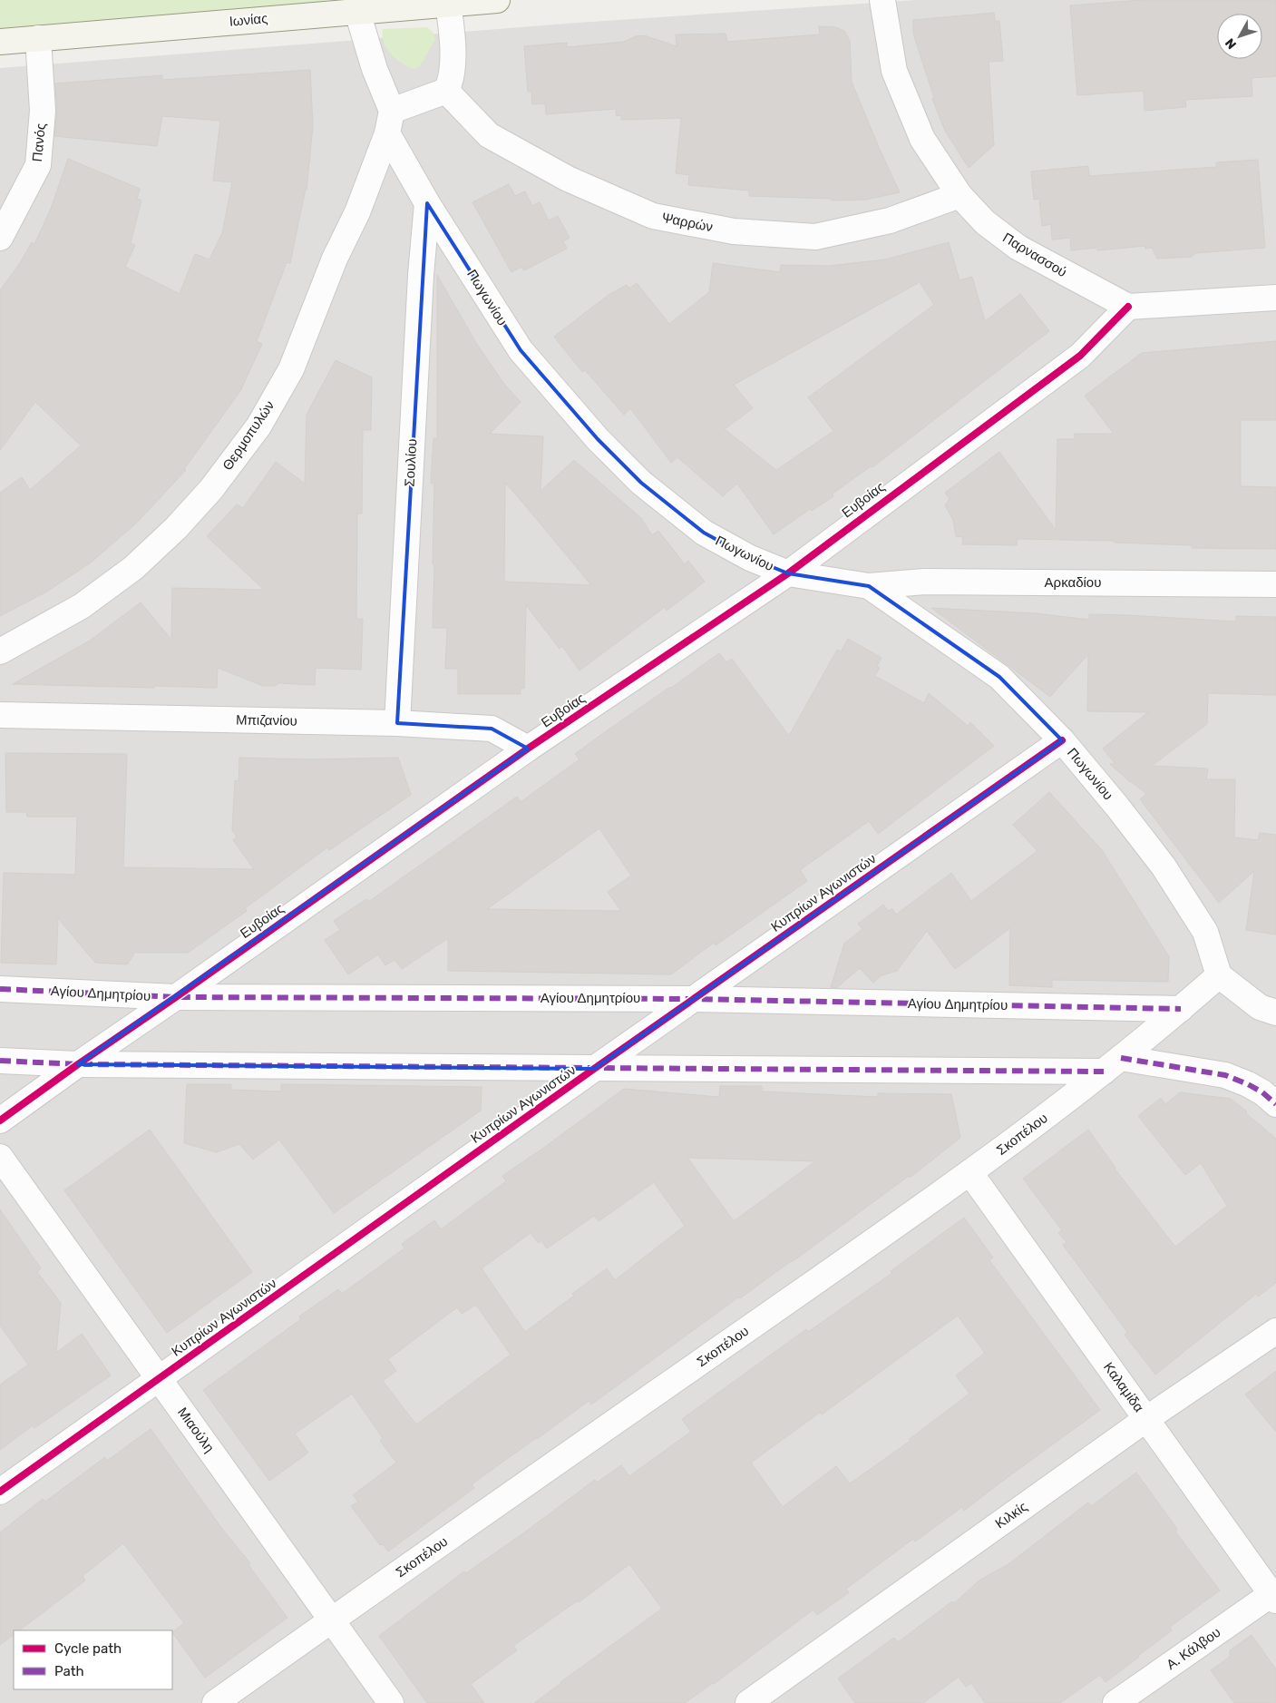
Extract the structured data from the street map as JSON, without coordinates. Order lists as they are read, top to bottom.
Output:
{
  "streets": {
    "street": [
      "Ιωνίας",
      "Πανός",
      "Ψαρρών",
      "Παρνασσού",
      "Πωγωνίου",
      "Θερμοπυλών",
      "Σουλίου",
      "Ευβοίας",
      "Αρκαδίου",
      "Μπιζανίου",
      "Κυπρίων Αγωνιστών",
      "Αγίου Δημητρίου",
      "Σκοπέλου",
      "Καλαμίδα",
      "Μιαούλη",
      "Κιλκίς",
      "Α. Κάλβου"
    ]
  },
  "crossings": [
    ["Ιωνίας", "Πανός"],
    ["Ιωνίας", "Πωγωνίου"],
    ["Ψαρρών", "Παρνασσού"],
    ["Παρνασσού", "Ευβοίας"],
    ["Πωγωνίου", "Θερμοπυλών"],
    ["Πωγωνίου", "Σουλίου"],
    ["Πωγωνίου", "Ευβοίας"],
    ["Πωγωνίου", "Αρκαδίου"],
    ["Πωγωνίου", "Κυπρίων Αγωνιστών"],
    ["Πωγωνίου", "Σκοπέλου"],
    ["Σουλίου", "Μπιζανίου"],
    ["Ευβοίας", "Μπιζανίου"],
    ["Ευβοίας", "Αγίου Δημητρίου"],
    ["Κυπρίων Αγωνιστών", "Αγίου Δημητρίου"],
    ["Κυπρίων Αγωνιστών", "Μιαούλη"],
    ["Αγίου Δημητρίου", "Σκοπέλου"],
    ["Σκοπέλου", "Καλαμίδα"],
    ["Σκοπέλου", "Μιαούλη"],
    ["Καλαμίδα", "Κιλκίς"],
    ["Καλαμίδα", "Α. Κάλβου"]
  ],
  "legend": ["Cycle path", "Path"],
  "north": "bottom left"
}
